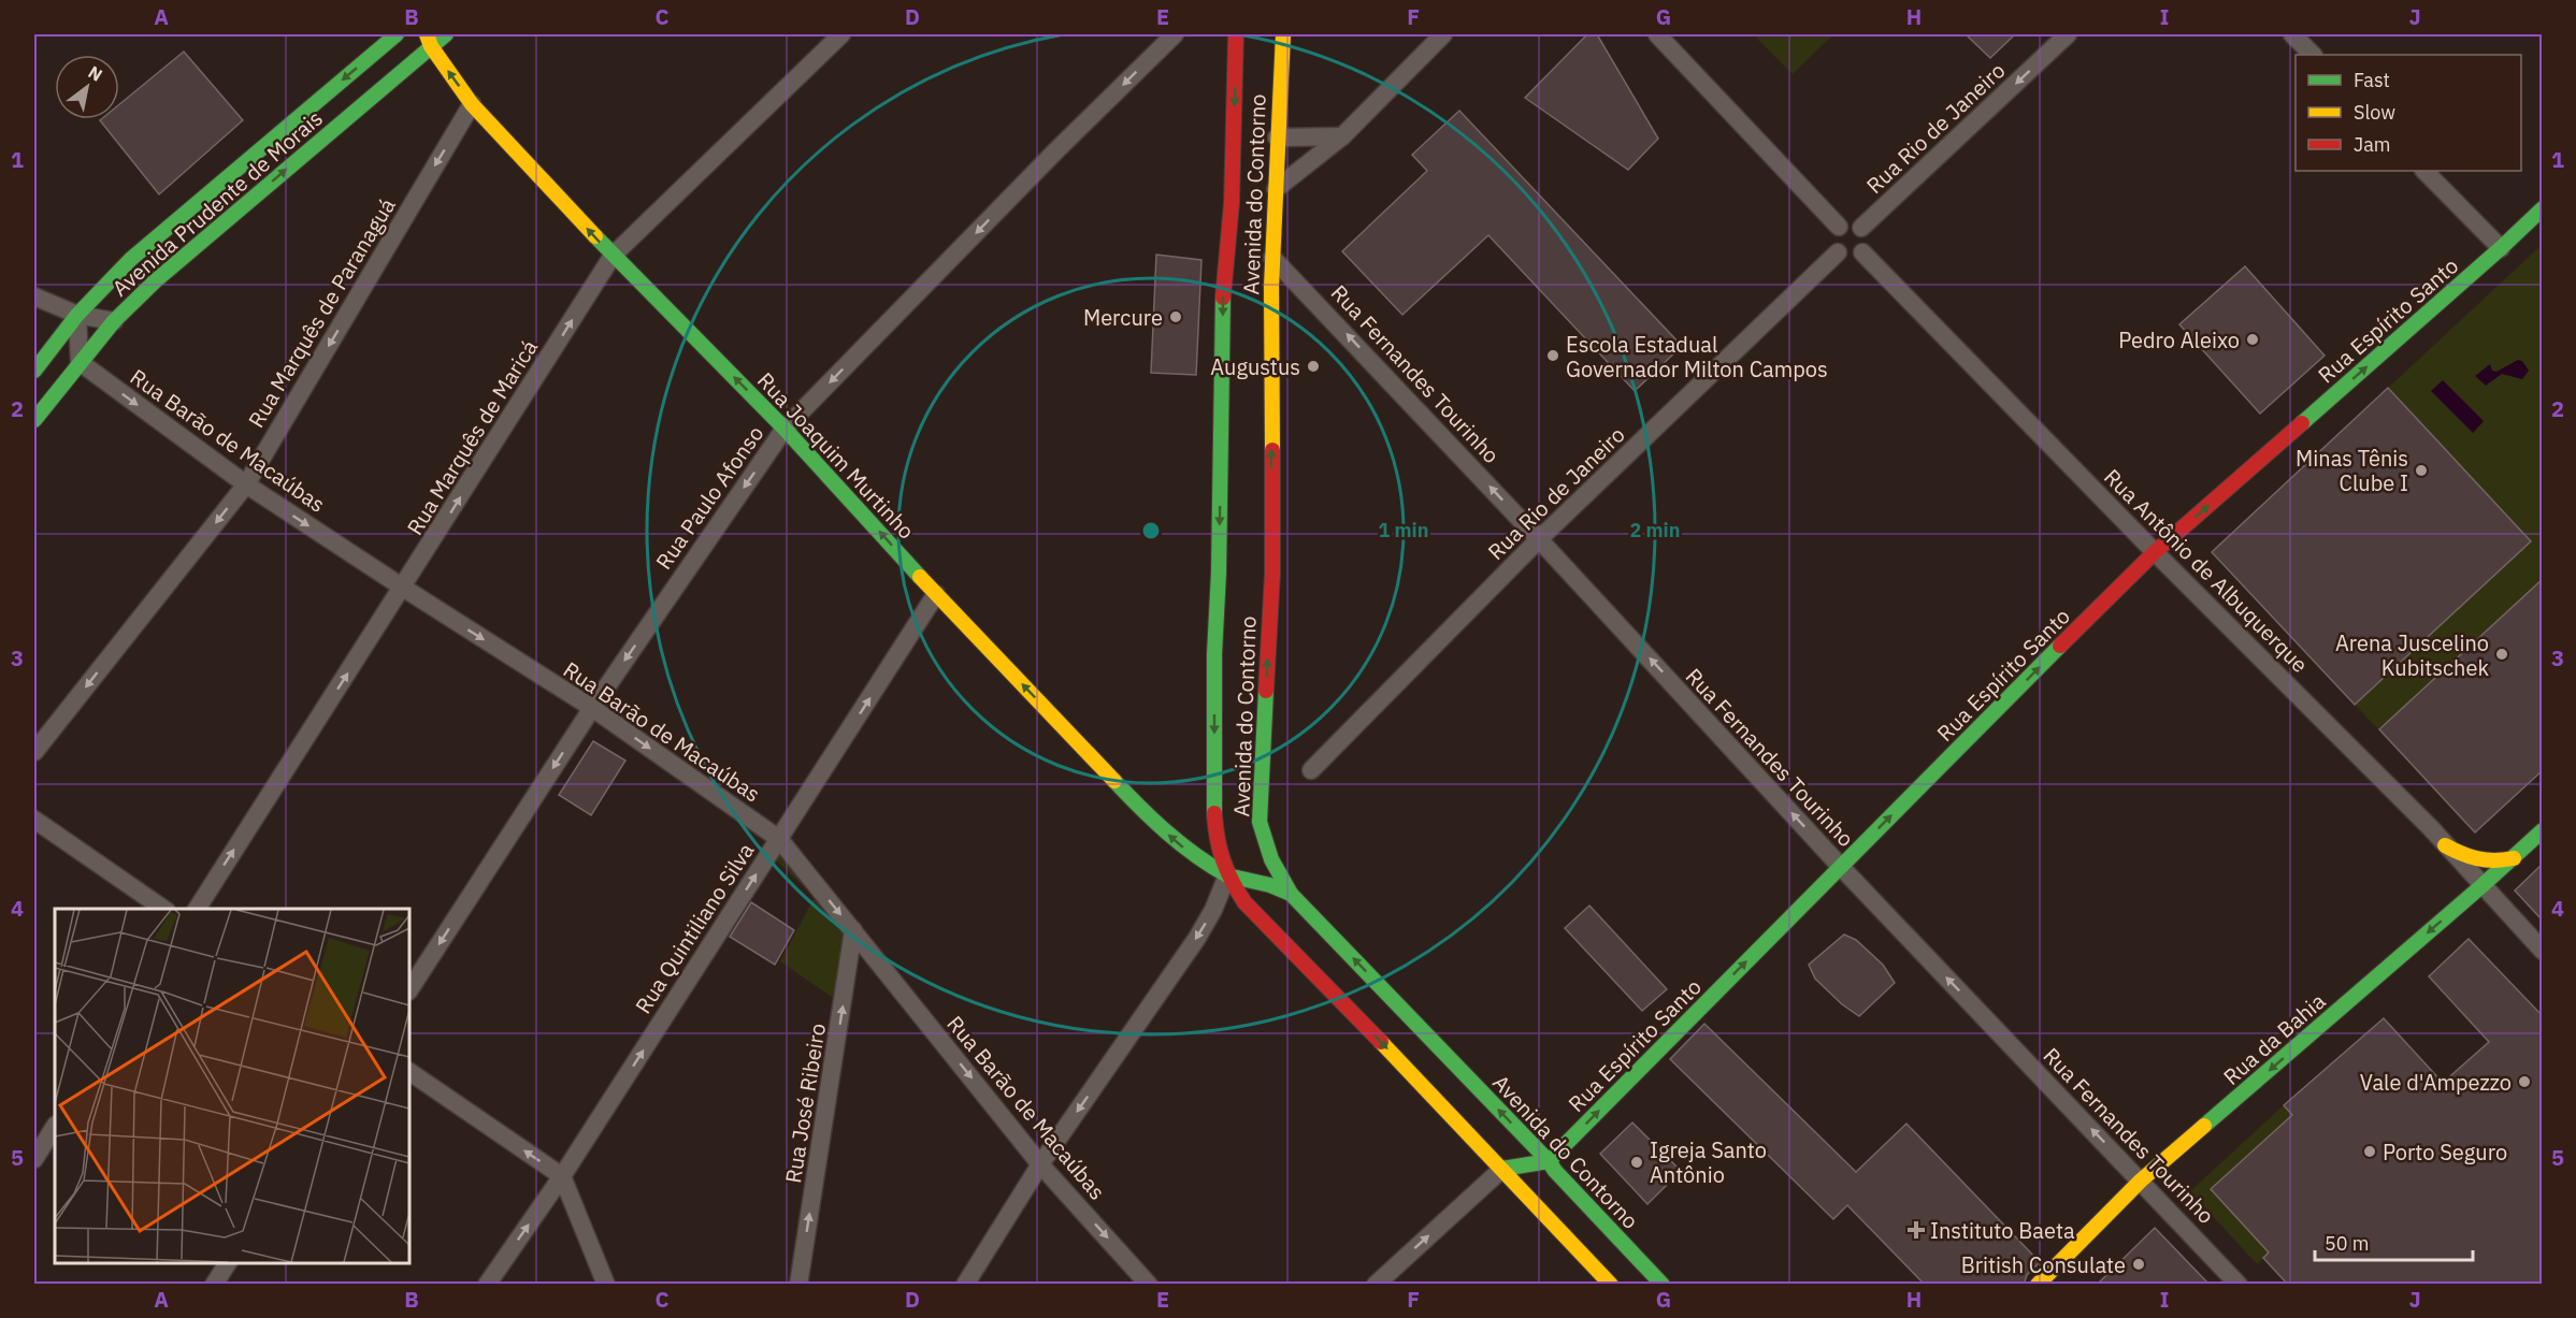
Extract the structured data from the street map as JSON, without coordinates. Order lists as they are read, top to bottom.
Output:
{
  "streets": {
    "street": [
      "Rua Rio de Janeiro",
      "Avenida do Contorno",
      "Avenida Prudente de Morais",
      "Rua Marquês de Paranaguá",
      "Rua Espírito Santo",
      "Rua Fernandes Tourinho",
      "Rua Marquês de Maricá",
      "Rua Barão de Macaúbas",
      "Rua Joaquim Murtinho",
      "Rua Paulo Afonso",
      "Rua Antônio de Albuquerque",
      "Rua Quintiliano Silva",
      "Rua da Bahia",
      "Rua José Ribeiro"
    ]
  },
  "crossings": [
    ["Rua Rio de Janeiro", "Rua Fernandes Tourinho"],
    ["Rua Rio de Janeiro", "Rua Antônio de Albuquerque"],
    ["Avenida do Contorno", "Rua Espírito Santo"],
    ["Avenida do Contorno", "Rua Fernandes Tourinho"],
    ["Avenida do Contorno", "Rua Joaquim Murtinho"],
    ["Avenida Prudente de Morais", "Rua Barão de Macaúbas"],
    ["Avenida Prudente de Morais", "Rua Joaquim Murtinho"],
    ["Rua Marquês de Paranaguá", "Rua Barão de Macaúbas"],
    ["Rua Marquês de Paranaguá", "Rua Joaquim Murtinho"],
    ["Rua Espírito Santo", "Rua Fernandes Tourinho"],
    ["Rua Espírito Santo", "Rua Antônio de Albuquerque"],
    ["Rua Fernandes Tourinho", "Rua da Bahia"],
    ["Rua Marquês de Maricá", "Rua Barão de Macaúbas"],
    ["Rua Marquês de Maricá", "Rua Joaquim Murtinho"],
    ["Rua Barão de Macaúbas", "Rua Paulo Afonso"],
    ["Rua Barão de Macaúbas", "Rua Quintiliano Silva"],
    ["Rua Barão de Macaúbas", "Rua José Ribeiro"],
    ["Rua Joaquim Murtinho", "Rua Paulo Afonso"],
    ["Rua Joaquim Murtinho", "Rua Quintiliano Silva"],
    ["Rua Antônio de Albuquerque", "Rua da Bahia"]
  ],
  "one_way": [
    "Rua Marquês de Paranaguá",
    "Rua Espírito Santo",
    "Rua Fernandes Tourinho",
    "Rua Marquês de Maricá",
    "Rua Barão de Macaúbas",
    "Rua Joaquim Murtinho",
    "Rua Paulo Afonso",
    "Rua Quintiliano Silva",
    "Rua da Bahia",
    "Rua José Ribeiro"
  ],
  "places": {
    "other": [
      "Mercure",
      "Pedro Aleixo",
      "Escola Estadual Governador Milton Campos",
      "Augustus",
      "Minas Tênis Clube I",
      "Arena Juscelino Kubitschek",
      "Vale d'Ampezzo",
      "Porto Seguro",
      "Igreja Santo Antônio",
      "British Consulate"
    ],
    "health": ["Instituto Baeta"]
  },
  "legend": ["Fast", "Slow", "Jam"],
  "scale_bar": "50 m",
  "north": "top right",
  "grid": {
    "columns": [
      "A",
      "B",
      "C",
      "D",
      "E",
      "F",
      "G",
      "H",
      "I",
      "J"
    ],
    "rows": [
      "1",
      "2",
      "3",
      "4",
      "5"
    ]
  },
  "rings": ["1 min", "2 min"]
}
